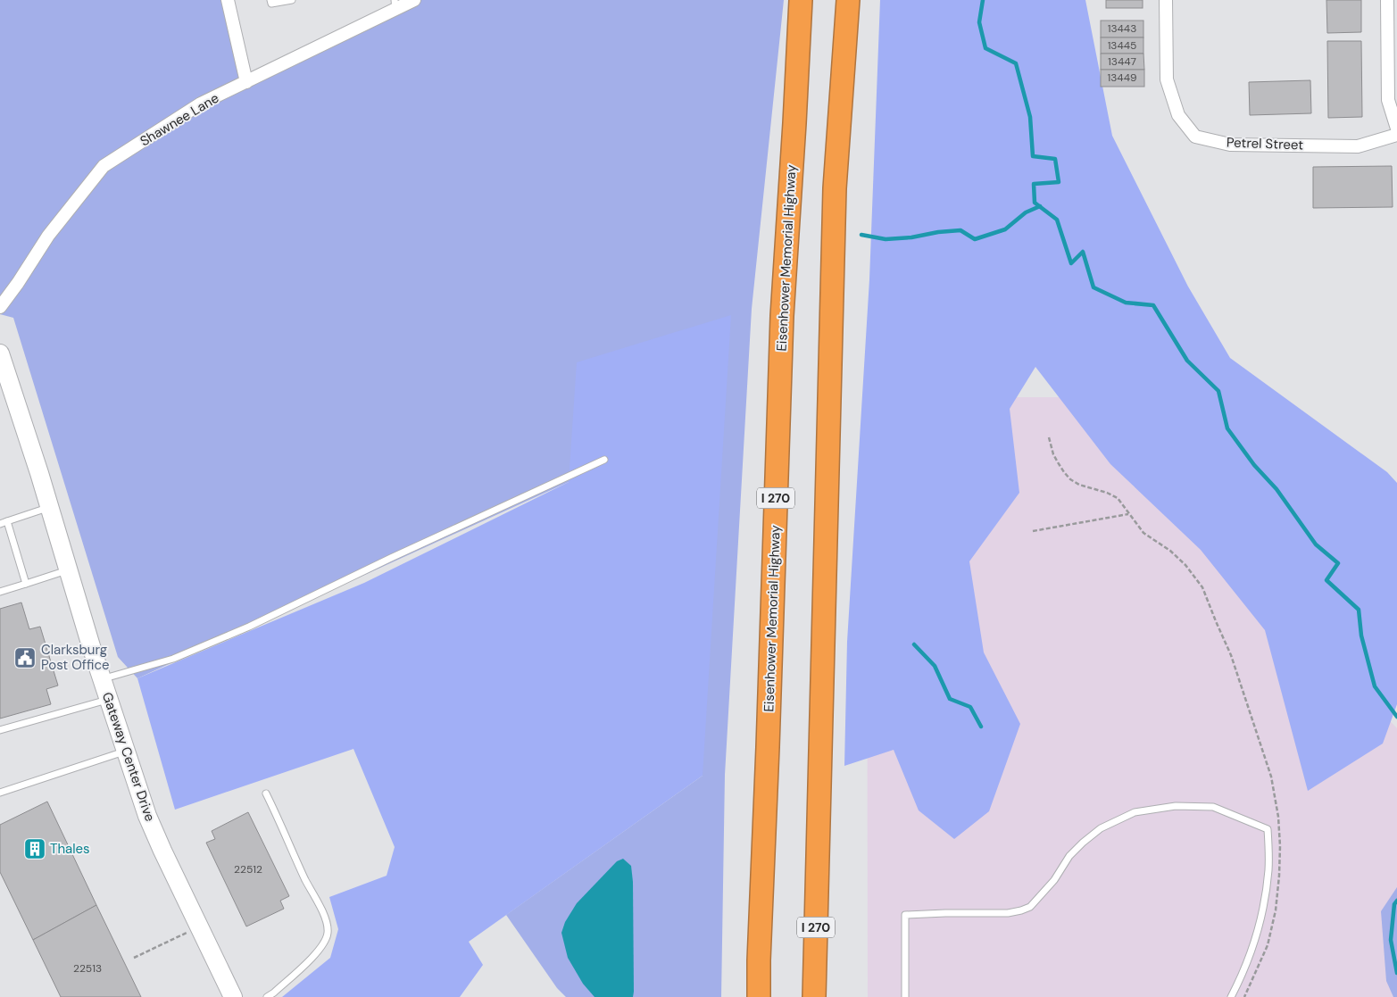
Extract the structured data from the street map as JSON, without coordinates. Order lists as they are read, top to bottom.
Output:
{
  "streets": {
    "highway": ["Eisenhower Memorial Highway", "I 270"],
    "street": ["Shawnee Lane", "Petrel Street", "Gateway Center Drive"]
  },
  "places": {
    "public building": ["Clarksburg Post Office"],
    "building": ["Thales"]
  },
  "house_numbers": [
    "13443",
    "13445",
    "13447",
    "13449",
    "22512",
    "22513"
  ]
}
